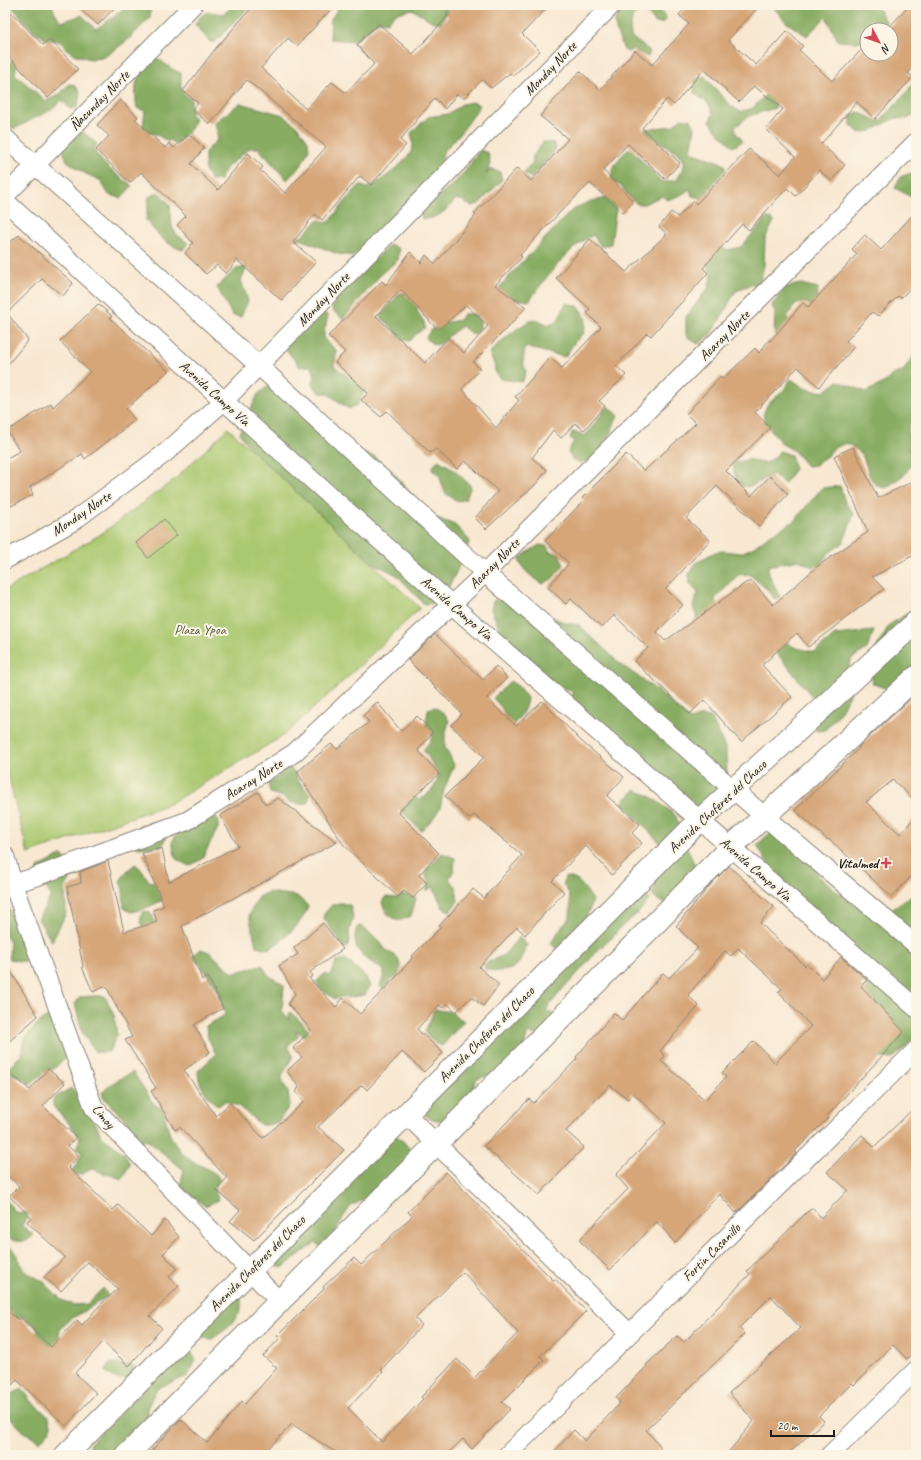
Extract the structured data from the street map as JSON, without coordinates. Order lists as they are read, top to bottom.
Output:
{
  "streets": {
    "street": [
      "Monday Norte",
      "Ñacunday Norte",
      "Acaray Norte",
      "Avenida Campo Vía",
      "Avenida Choferes del Chaco",
      "Limoy",
      "Fortin Casanillo"
    ]
  },
  "crossings": [
    ["Monday Norte", "Avenida Campo Vía"],
    ["Acaray Norte", "Avenida Campo Vía"],
    ["Acaray Norte", "Limoy"],
    ["Avenida Campo Vía", "Avenida Choferes del Chaco"],
    ["Avenida Choferes del Chaco", "Limoy"]
  ],
  "parks": ["Plaza Ypoa"],
  "places": {
    "health": ["Vitalmed"]
  },
  "scale_bar": "20 m",
  "north": "bottom right"
}
